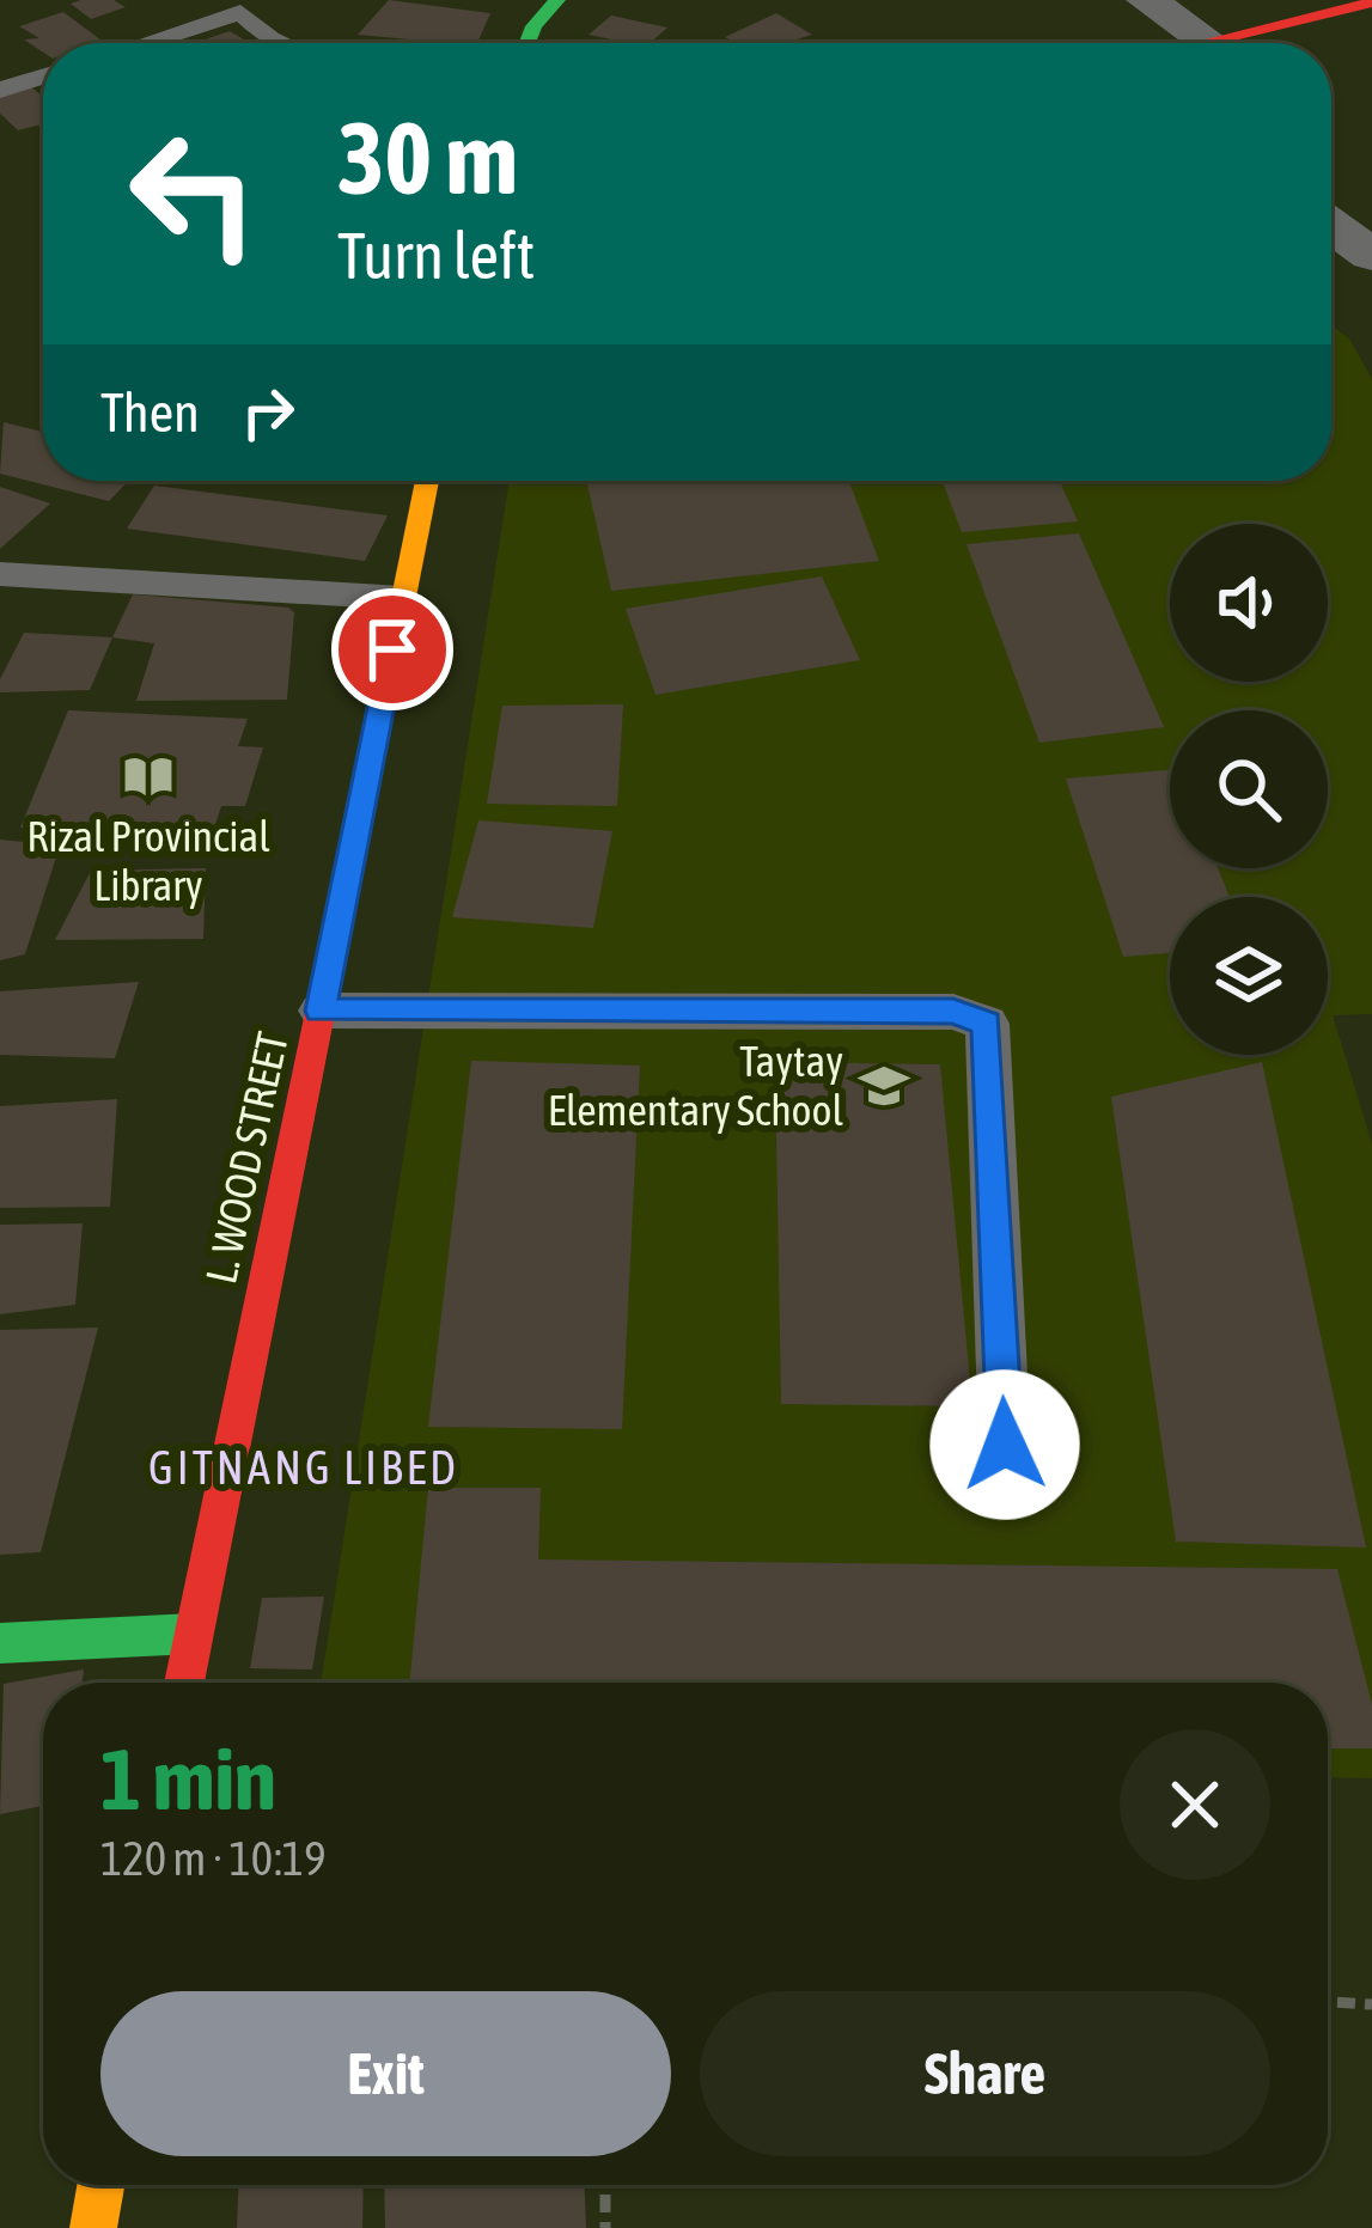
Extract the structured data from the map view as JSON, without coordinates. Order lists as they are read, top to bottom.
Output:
{
  "streets": {
    "main road": ["L. WOOD STREET"]
  },
  "districts": ["GITNANG LIBED"],
  "places": {
    "library": ["Rizal Provincial Library"],
    "school or university": ["Taytay Elementary School"]
  },
  "page": {
    "turn": ["30 m", "Turn left"],
    "then": "Then",
    "heading": ["1 min", "120 m · 10:19"],
    "buttons": ["Exit", "Share"]
  }
}
